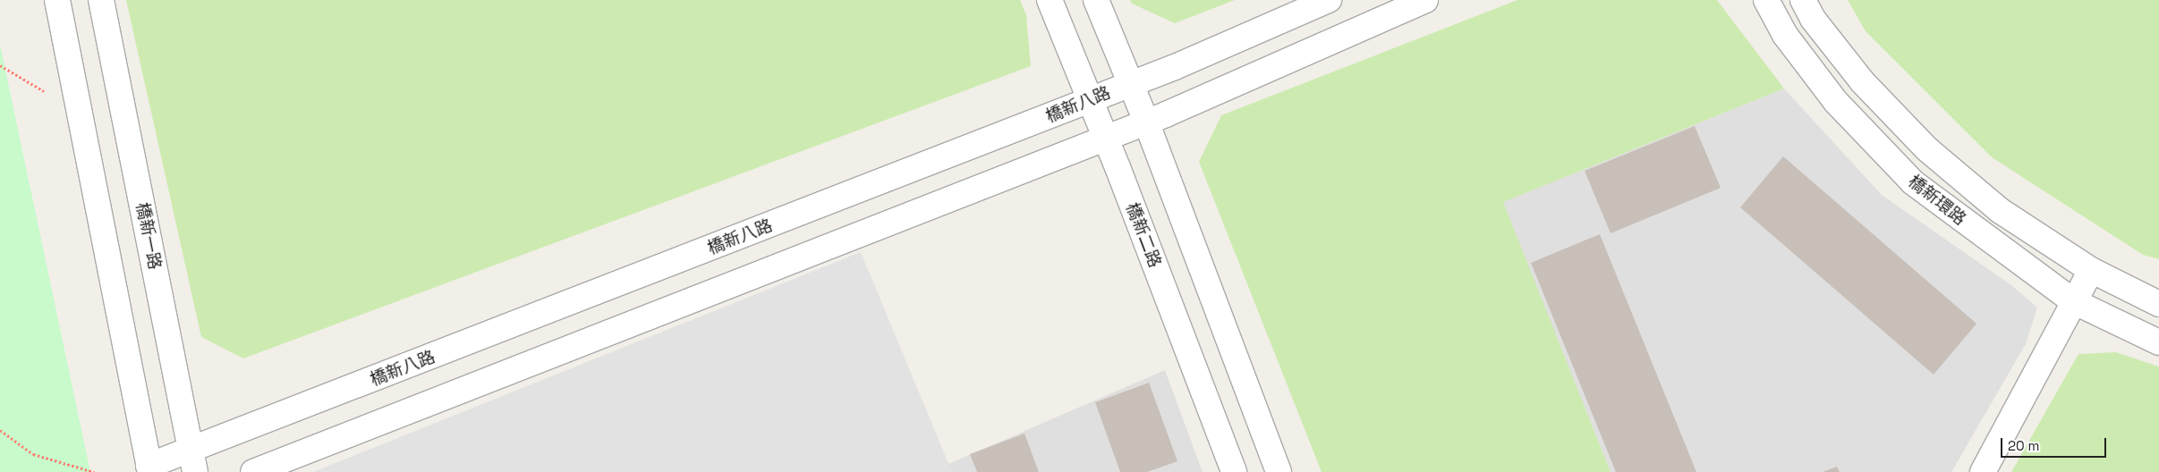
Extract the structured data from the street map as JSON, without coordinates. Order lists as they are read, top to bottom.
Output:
{
  "streets": {
    "street": [
      "橋新八路",
      "橋新環路",
      "橋新二路",
      "橋新一路"
    ]
  },
  "crossings": [
    ["橋新八路", "橋新二路"],
    ["橋新八路", "橋新一路"]
  ],
  "scale_bar": "20 m"
}
